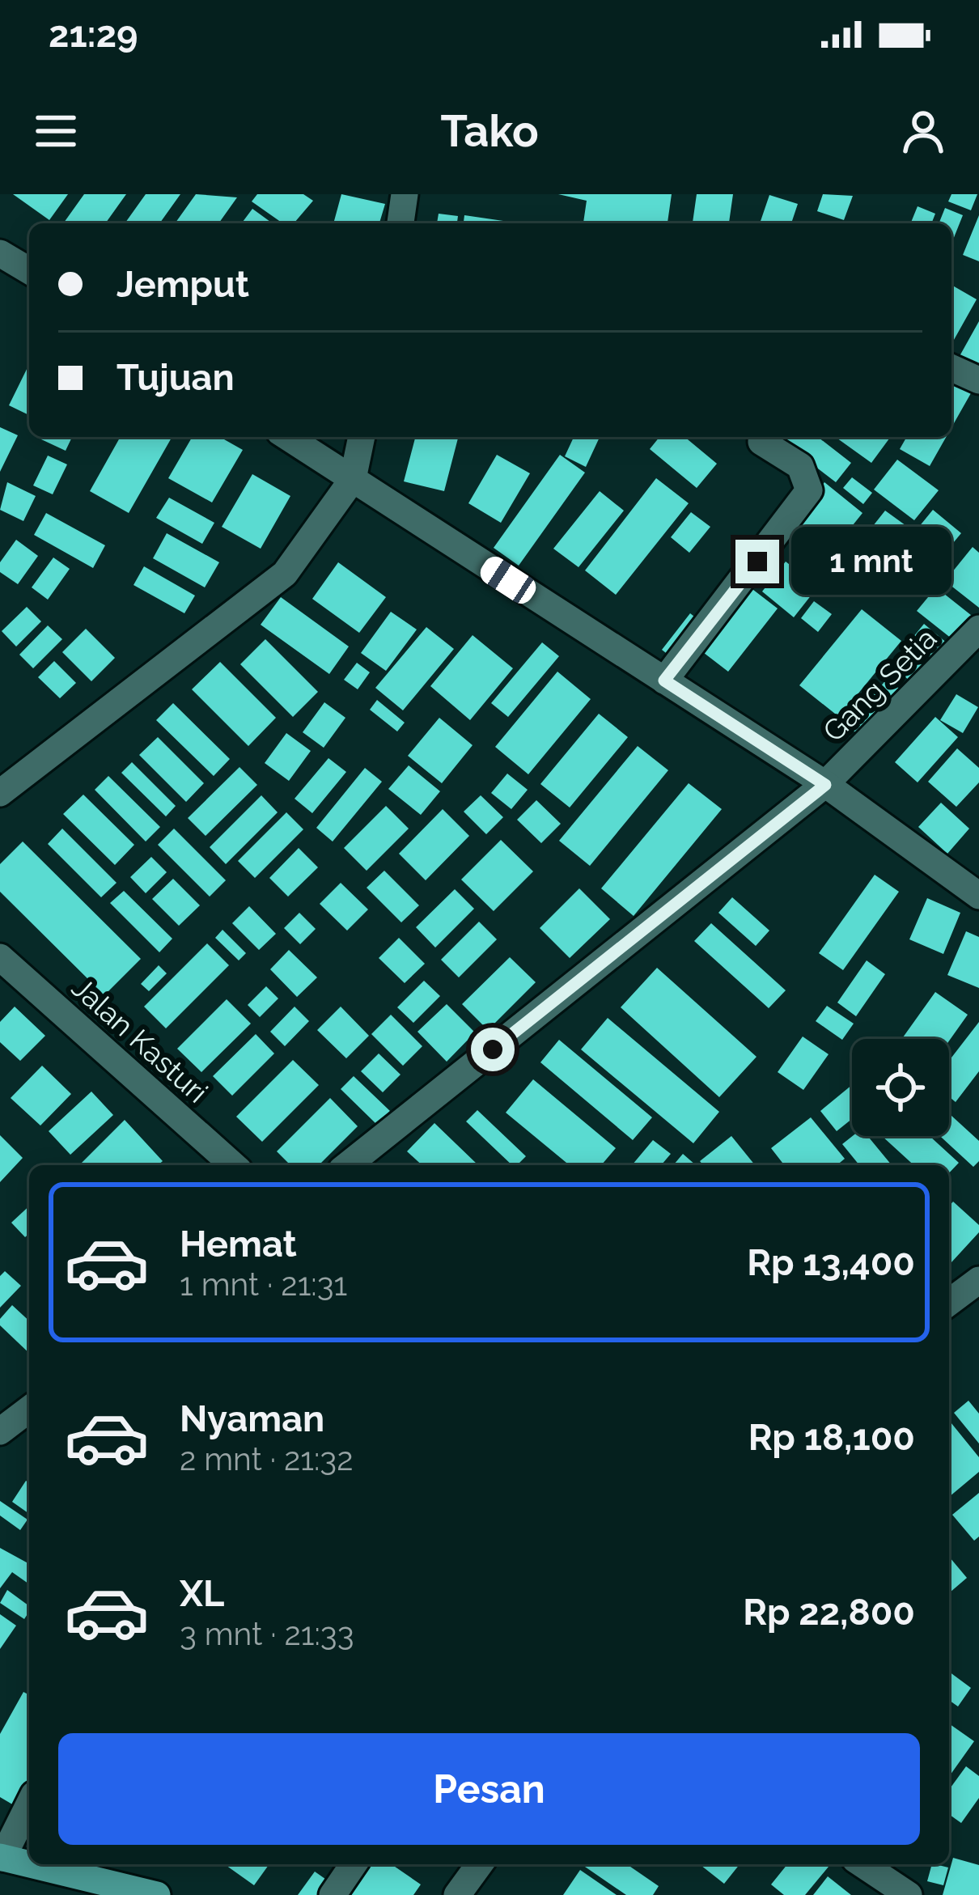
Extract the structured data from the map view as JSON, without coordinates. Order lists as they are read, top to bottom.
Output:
{
  "streets": {
    "street": ["Gang Setia", "Jalan Kasturi"]
  },
  "page": {
    "status": "21:29",
    "header": "Tako",
    "banner": ["Jemput", "Tujuan"],
    "bubble": "1 mnt",
    "list": [
      {
        "name": "Hemat",
        "note": "1 mnt · 21:31",
        "value": "Rp 13,400"
      },
      {
        "name": "Nyaman",
        "note": "2 mnt · 21:32",
        "value": "Rp 18,100"
      },
      {
        "name": "XL",
        "note": "3 mnt · 21:33",
        "value": "Rp 22,800"
      }
    ],
    "buttons": "Pesan"
  }
}
